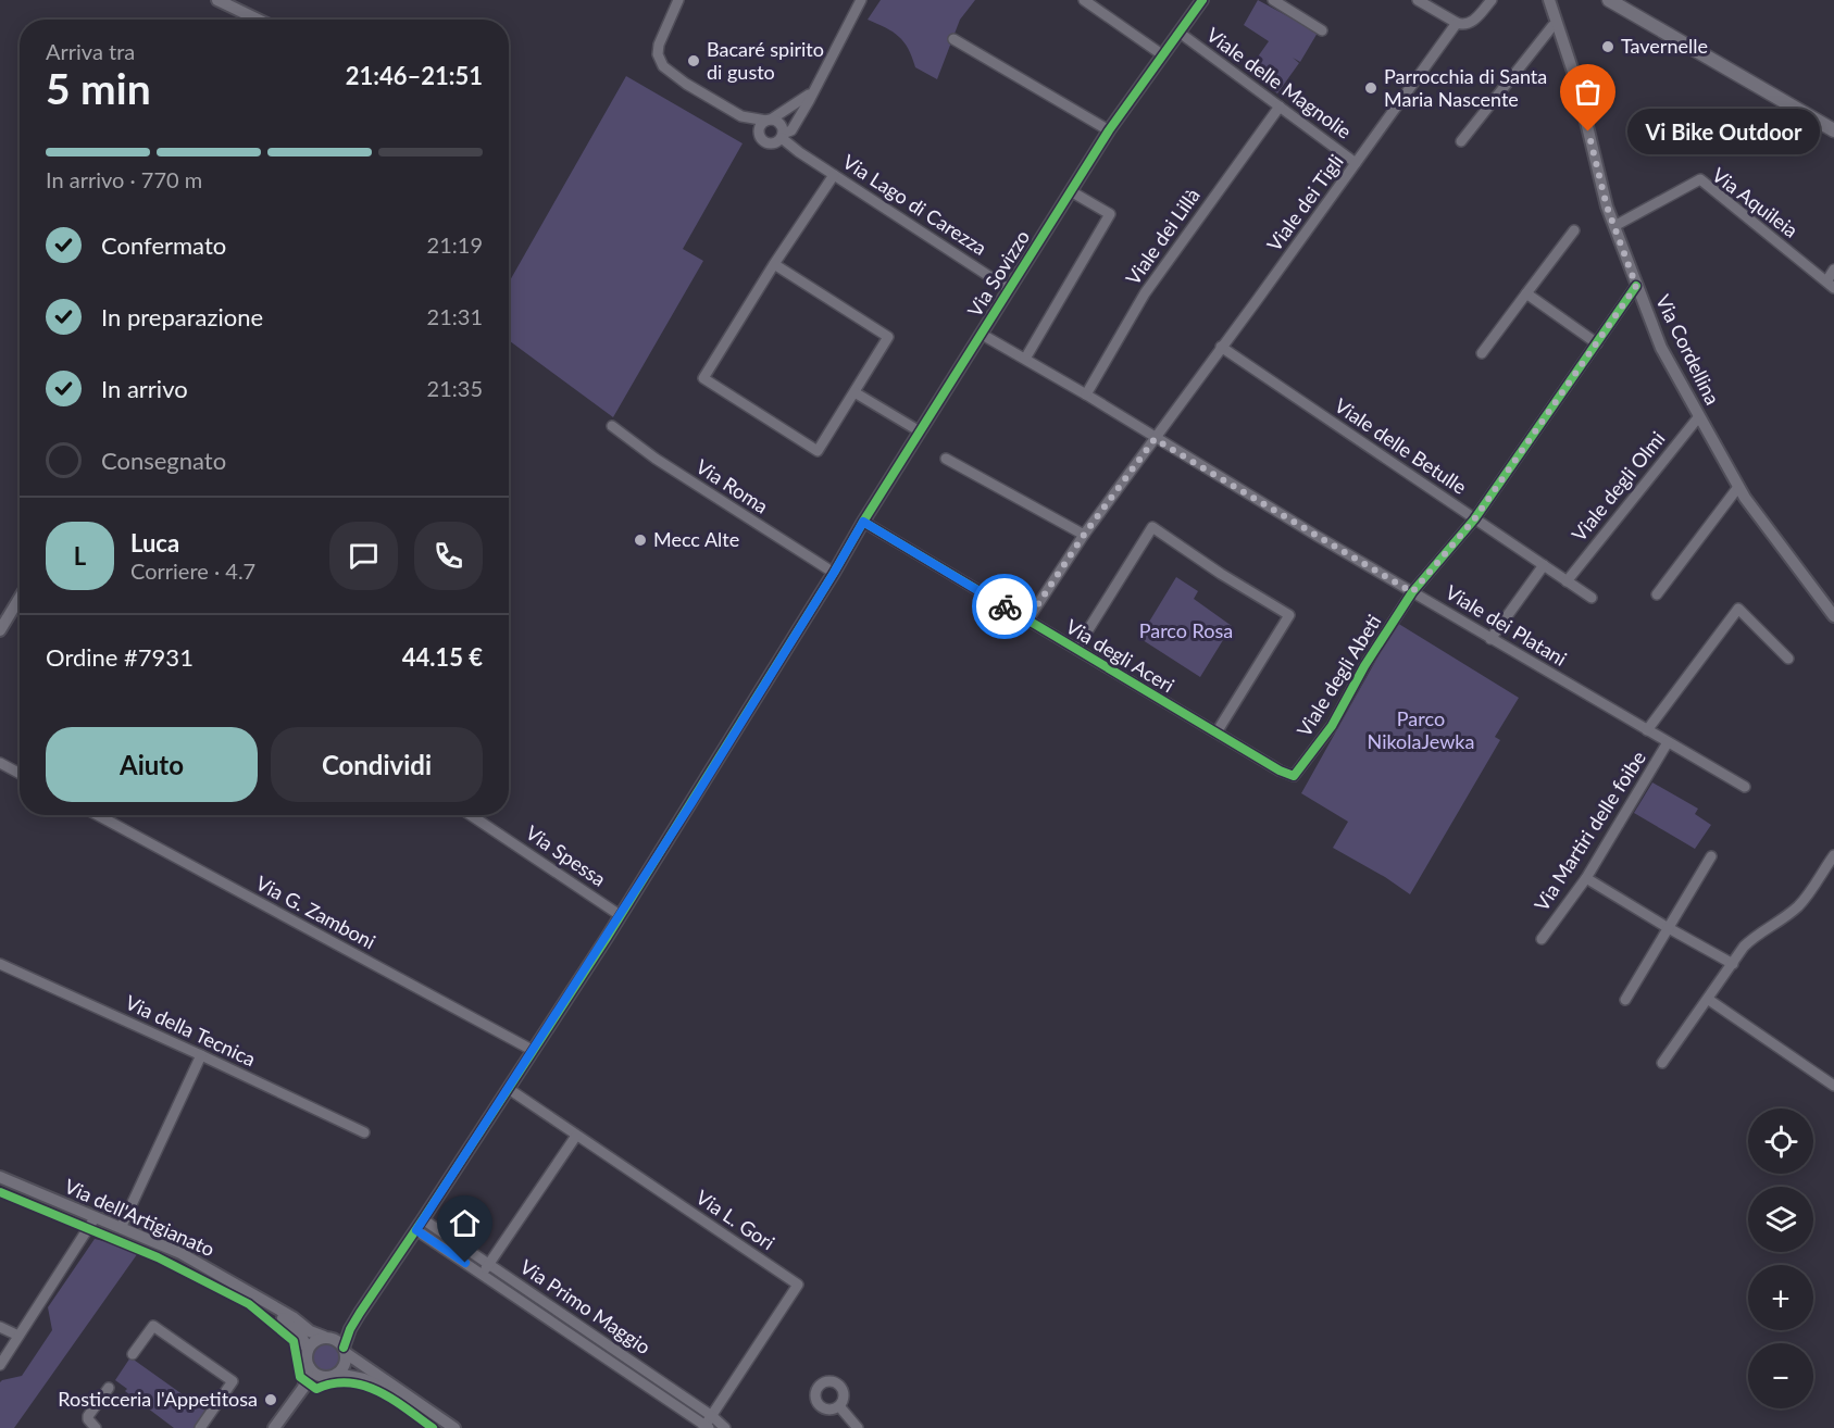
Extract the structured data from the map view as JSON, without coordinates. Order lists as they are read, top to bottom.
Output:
{
  "streets": {
    "street": [
      "Viale delle Magnolie",
      "Viale dei Tigli",
      "Via Aquileia",
      "Via Lago di Carezza",
      "Viale dei Lillà",
      "Via Sovizzo",
      "Via Cordellina",
      "Viale delle Betulle",
      "Via Roma",
      "Viale degli Olmi",
      "Viale dei Platani",
      "Via degli Aceri",
      "Viale degli Abeti",
      "Via Martiri delle foibe",
      "Via Spessa",
      "Via G. Zamboni",
      "Via della Tecnica",
      "Via dell'Artigianato",
      "Via L. Gori",
      "Via Primo Maggio"
    ]
  },
  "crossings": [
    ["Viale delle Magnolie", "Viale dei Tigli"],
    ["Viale delle Magnolie", "Viale dei Lillà"],
    ["Viale delle Magnolie", "Via Sovizzo"],
    ["Viale dei Tigli", "Viale delle Betulle"],
    ["Viale dei Tigli", "Viale dei Platani"],
    ["Viale dei Tigli", "Via degli Aceri"],
    ["Via Aquileia", "Via Cordellina"],
    ["Via Lago di Carezza", "Via Sovizzo"],
    ["Viale dei Lillà", "Viale dei Platani"],
    ["Via Sovizzo", "Via Roma"],
    ["Via Sovizzo", "Viale dei Platani"],
    ["Via Sovizzo", "Via degli Aceri"],
    ["Via Sovizzo", "Via Spessa"],
    ["Via Sovizzo", "Via G. Zamboni"],
    ["Via Sovizzo", "Via L. Gori"],
    ["Via Sovizzo", "Via Primo Maggio"],
    ["Via Cordellina", "Viale degli Olmi"],
    ["Via Cordellina", "Viale degli Abeti"],
    ["Viale delle Betulle", "Viale degli Olmi"],
    ["Viale delle Betulle", "Viale degli Abeti"],
    ["Viale dei Platani", "Viale degli Abeti"],
    ["Viale dei Platani", "Via Martiri delle foibe"],
    ["Via degli Aceri", "Viale degli Abeti"],
    ["Via L. Gori", "Via Primo Maggio"]
  ],
  "parks": ["Parco Rosa", "Parco NikolaJewka"],
  "places": [
    "Tavernelle",
    "Bacaré spirito di gusto",
    "Parrocchia di Santa Maria Nascente",
    "Vi Bike Outdoor",
    "Mecc Alte",
    "Rosticceria l'Appetitosa"
  ],
  "page": {
    "heading": ["5 min", "Arriva tra", "21:46–21:51"],
    "panel": [
      "Luca",
      "Corriere · 4.7",
      "Ordine #7931",
      "44.15 €"
    ],
    "bubble": "Vi Bike Outdoor",
    "bar": "In arrivo · 770 m",
    "list": [
      ["Confermato", "21:19"],
      ["In preparazione", "21:31"],
      ["In arrivo", "21:35"],
      "Consegnato"
    ],
    "round": "L",
    "buttons": ["Aiuto", "Condividi"],
    "map_buttons": ["+", "−"]
  }
}
